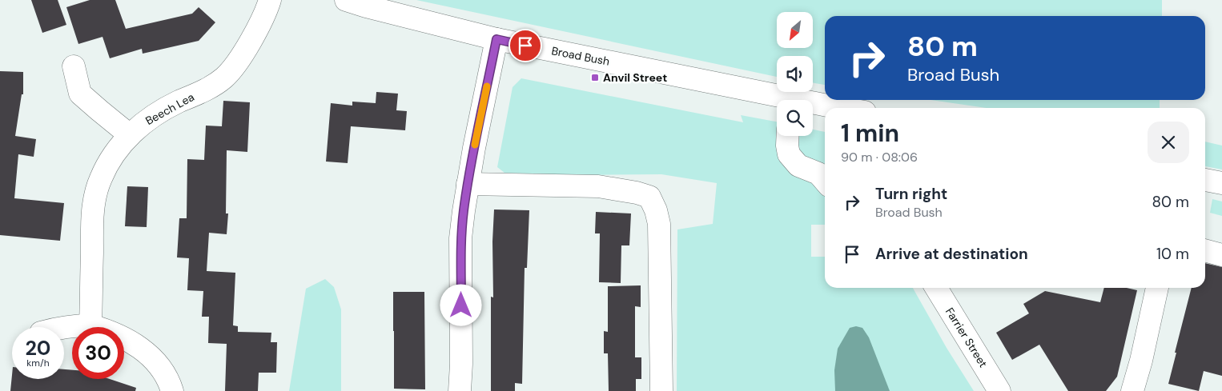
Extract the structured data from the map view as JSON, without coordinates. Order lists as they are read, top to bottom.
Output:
{
  "streets": {
    "street": ["Broad Bush", "Beech Lea", "Farrier Street"]
  },
  "places": {
    "transit": ["Anvil Street"]
  },
  "north": "bottom left",
  "page": {
    "turn": ["80 m", "Broad Bush"],
    "heading": ["1 min", "90 m · 08:06"],
    "list": [
      {
        "name": "Turn right",
        "note": "Broad Bush",
        "value": "80 m"
      },
      {
        "name": "Arrive at destination",
        "value": "10 m"
      }
    ],
    "speed": "20 km/h",
    "limit": "30"
  }
}
